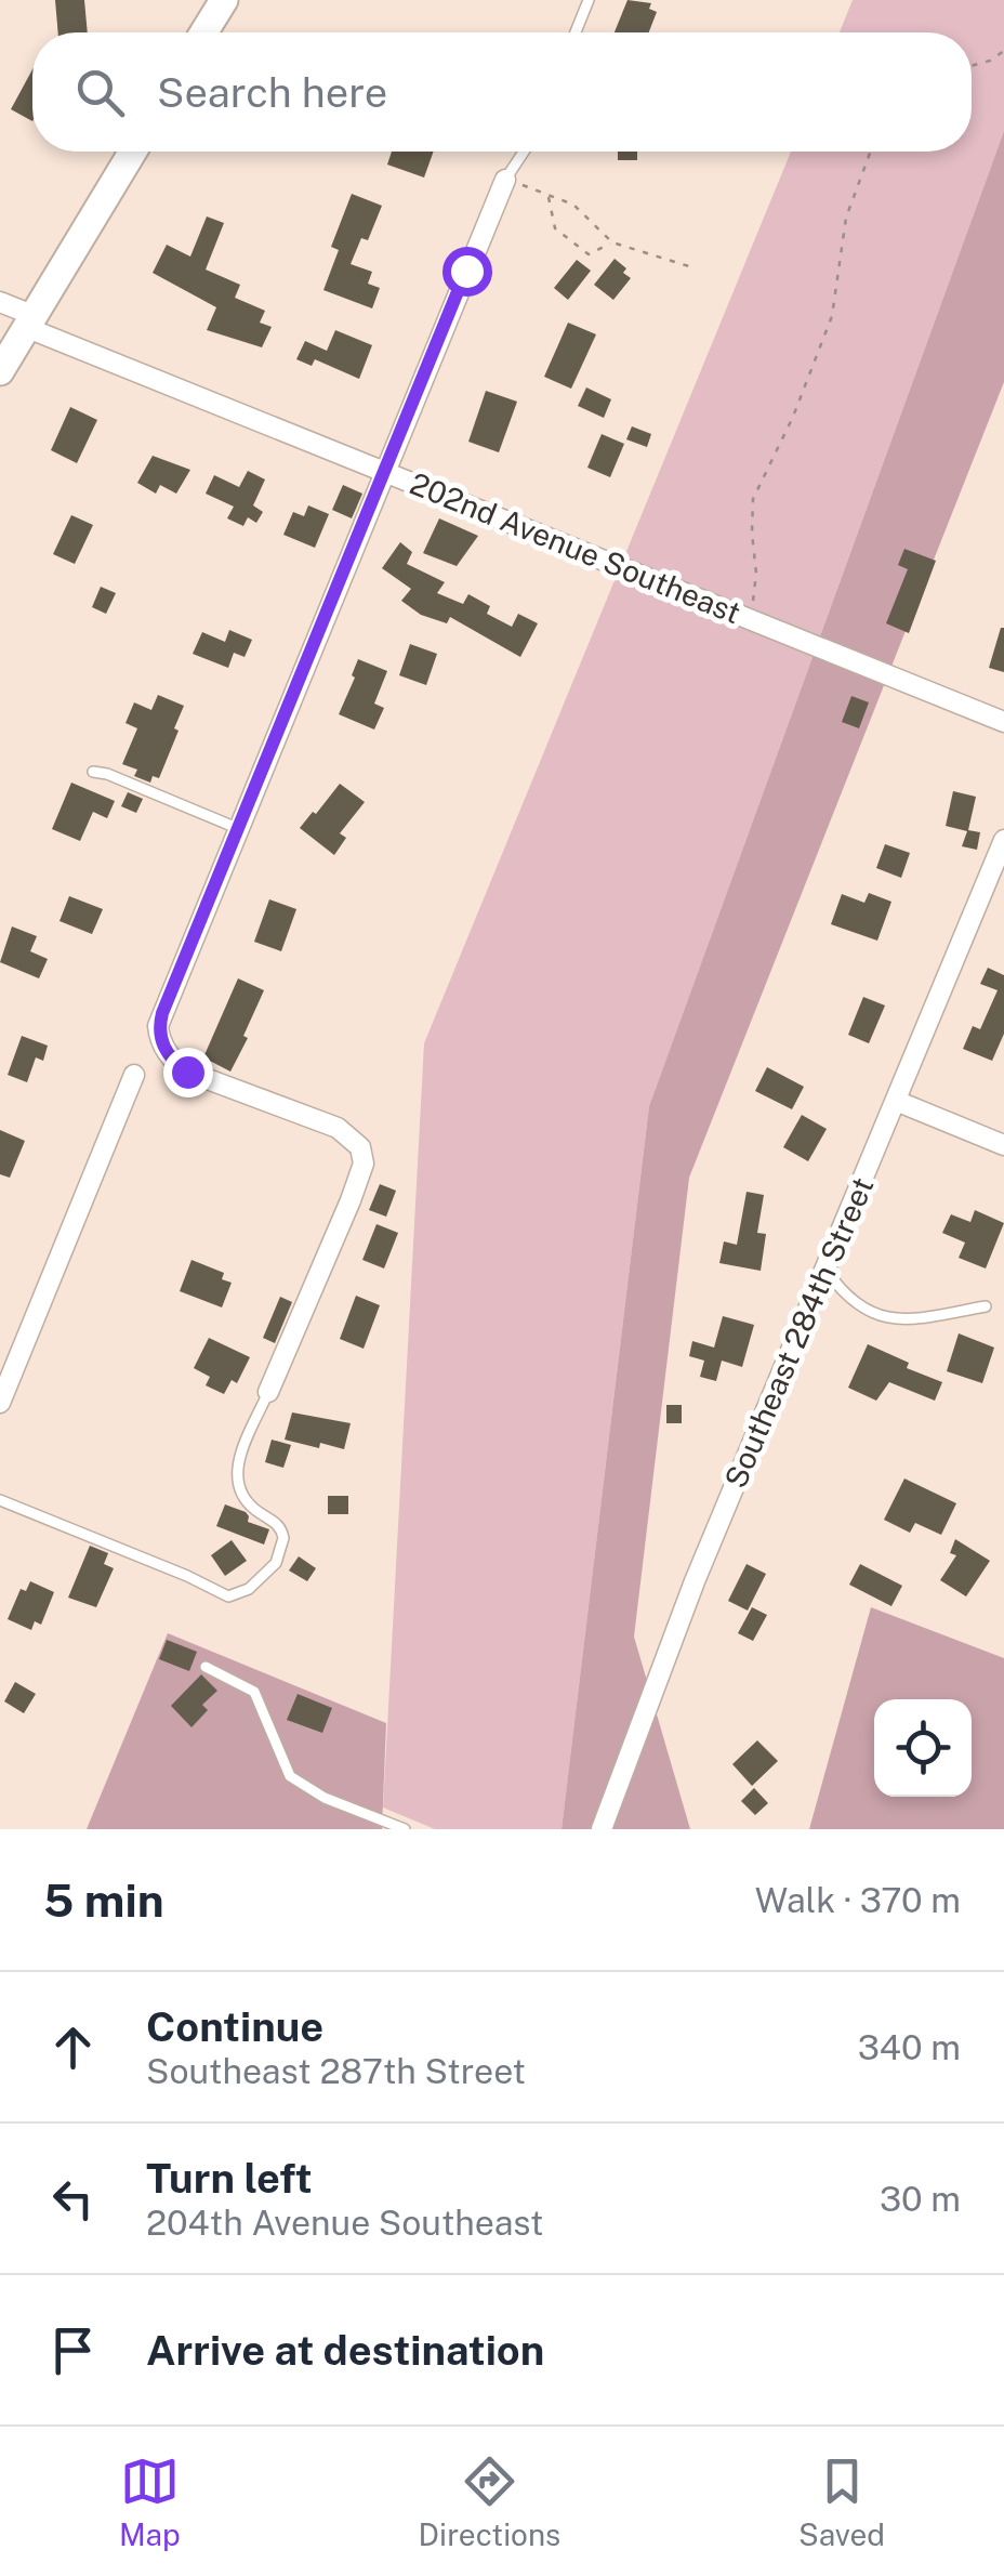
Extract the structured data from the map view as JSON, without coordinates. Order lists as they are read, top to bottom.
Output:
{
  "streets": {
    "street": ["202nd Avenue Southeast", "Southeast 284th Street"]
  },
  "page": {
    "search": "Search here",
    "heading": ["5 min", "Walk · 370 m"],
    "list": [
      ["Continue", "Southeast 287th Street", "340 m"],
      ["Turn left", "204th Avenue Southeast", "30 m"],
      "Arrive at destination"
    ],
    "nav": ["Map", "Directions", "Saved"]
  }
}
